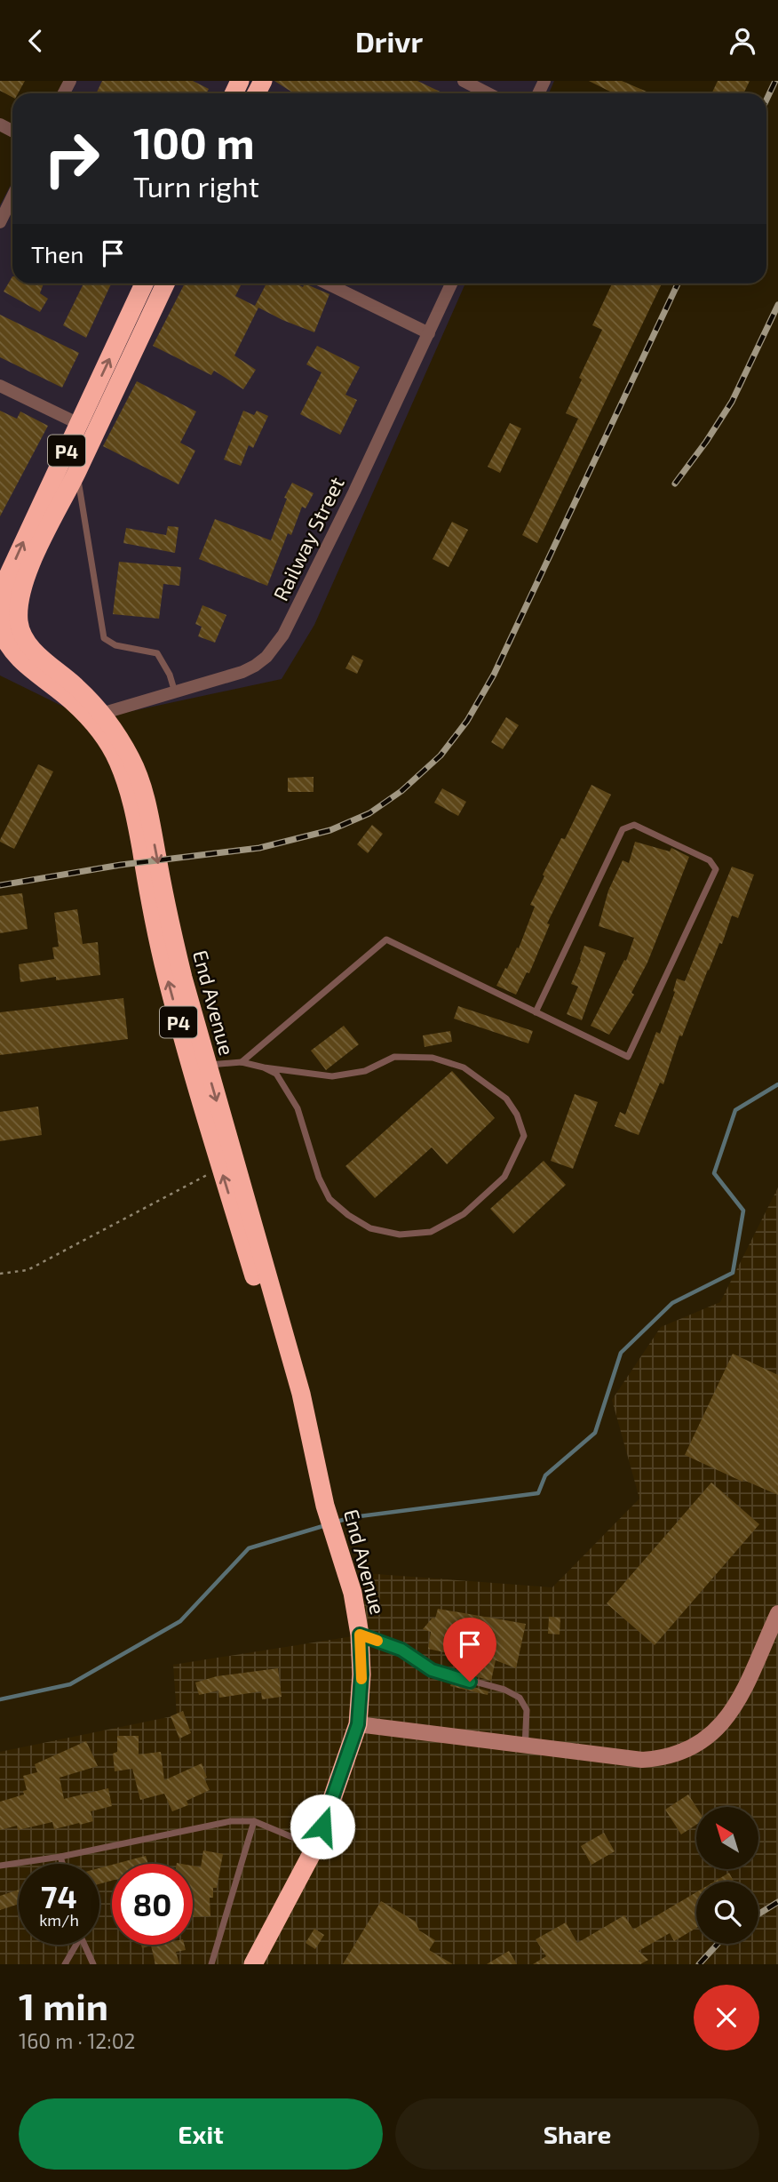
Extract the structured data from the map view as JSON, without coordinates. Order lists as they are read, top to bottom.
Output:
{
  "streets": {
    "highway": ["P4", "End Avenue"],
    "street": ["Railway Street"]
  },
  "crossings": [
    ["P4", "End Avenue"],
    ["Railway Street", "End Avenue"]
  ],
  "north": "top left",
  "page": {
    "header": "Drivr",
    "turn": ["100 m", "Turn right"],
    "then": "Then",
    "speed": "74 km/h",
    "limit": "80",
    "heading": ["1 min", "160 m · 12:02"],
    "buttons": ["Exit", "Share"]
  }
}
